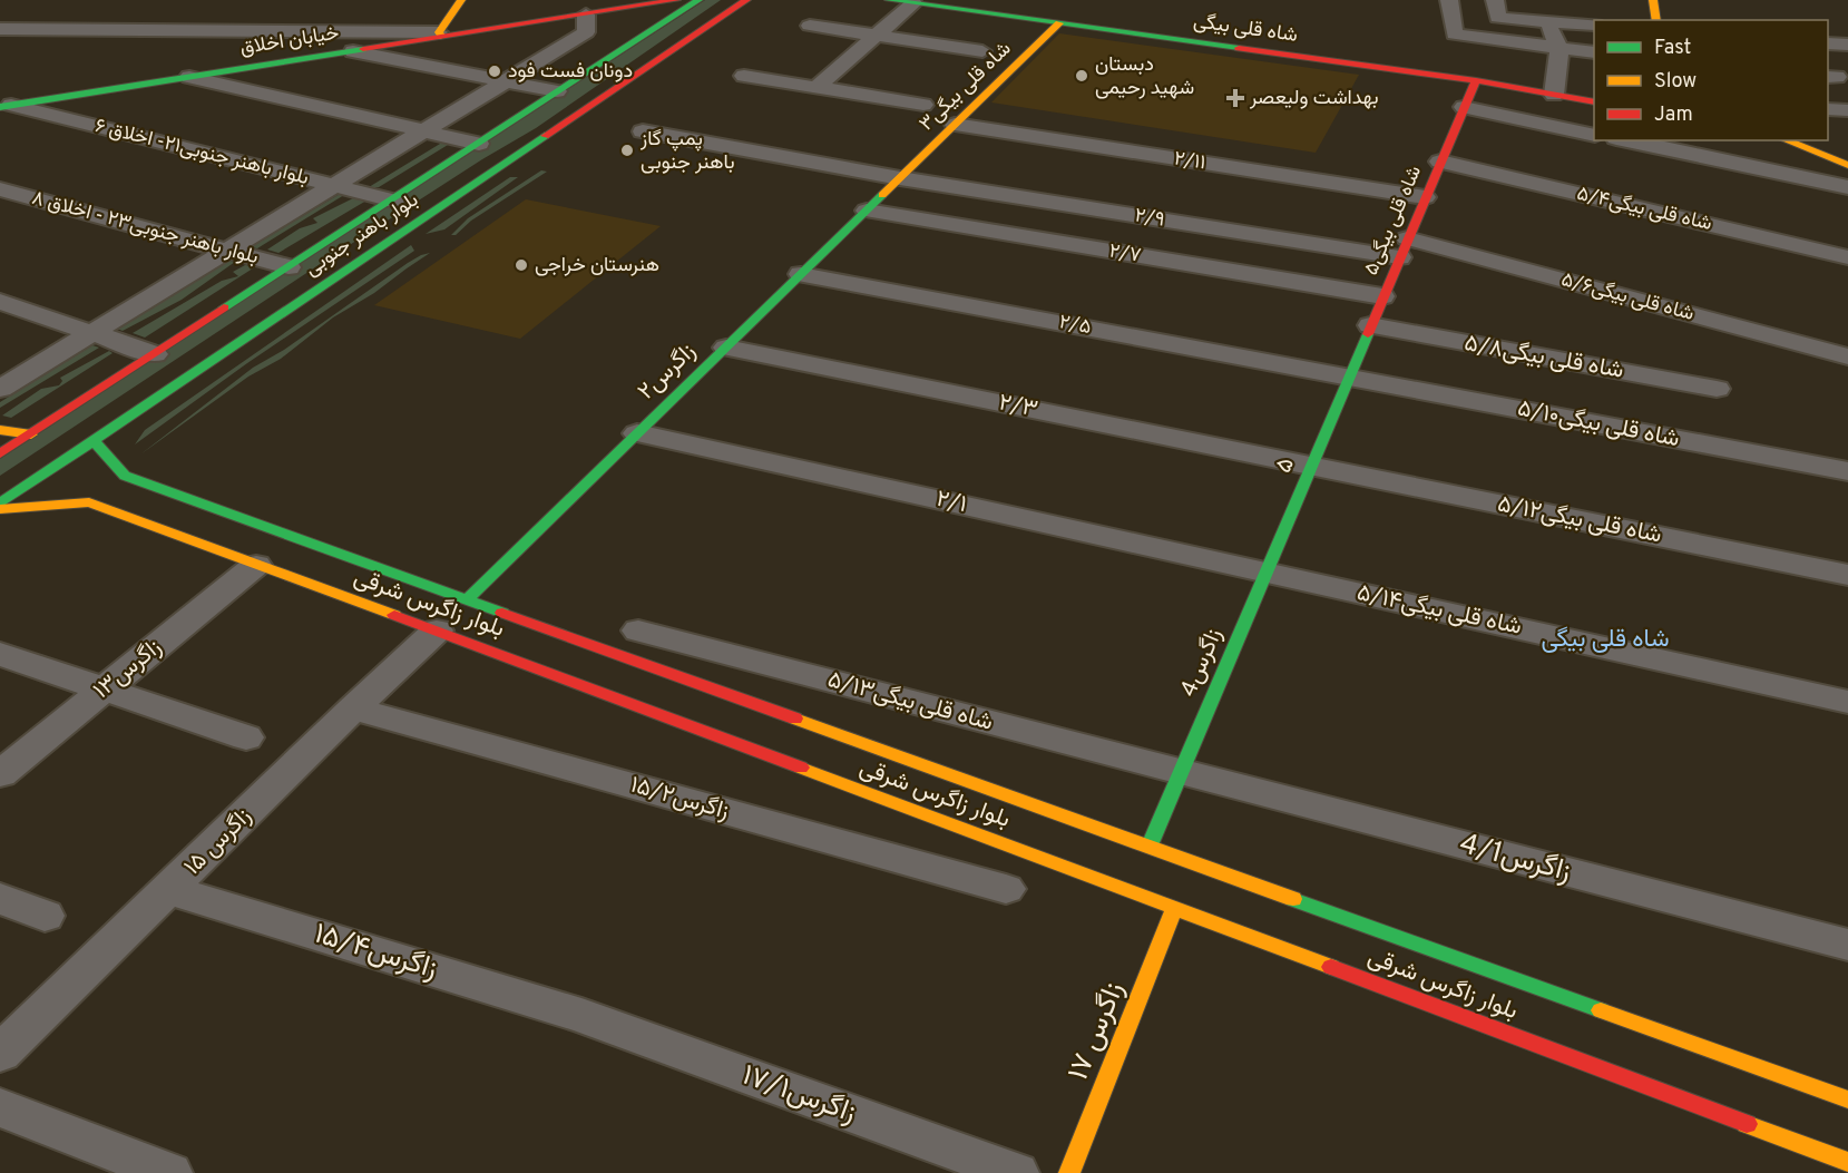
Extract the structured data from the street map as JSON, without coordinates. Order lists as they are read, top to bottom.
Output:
{
  "streets": {
    "main road": [
      "شاه قلی بیگی",
      "خیابان اخلاق",
      "شاه قلی بیگی۳",
      "شاه قلی بیگی۵",
      "بلوار باهنر جنوبی",
      "زاگرس۲",
      "۵",
      "بلوار زاگرس شرقی",
      "زاگرس4",
      "زاگرس ۱۷"
    ],
    "street": [
      "بلوار باهنر جنوبی۲۱- اخلاق ۶",
      "۲/۱۱",
      "شاه قلی بیگی۵/۴",
      "۲/۹",
      "بلوار باهنر جنوبی۲۳ - اخلاق ۸",
      "۲/۷",
      "شاه قلی بیگی۵/۶",
      "۲/۵",
      "شاه قلی بیگی۵/۸",
      "۲/۳",
      "شاه قلی بیگی۵/۱۰",
      "۲/۱",
      "شاه قلی بیگی۵/۱۲",
      "شاه قلی بیگی۵/۱۴",
      "زاگرس۱۳",
      "شاه قلی بیگی۵/۱۳",
      "زاگرس۱۵/۲",
      "زاگرس ۱۵",
      "4/1زاگرس",
      "زاگرس۱۵/۴",
      "زاگرس۱۷/۱"
    ]
  },
  "crossings": [
    ["شاه قلی بیگی", "شاه قلی بیگی۳"],
    ["شاه قلی بیگی", "شاه قلی بیگی۵"],
    ["شاه قلی بیگی۳", "۲/۱۱"],
    ["شاه قلی بیگی۳", "۲/۹"],
    ["شاه قلی بیگی۳", "زاگرس۲"],
    ["بلوار باهنر جنوبی۲۱- اخلاق ۶", "بلوار باهنر جنوبی"],
    ["۲/۱۱", "شاه قلی بیگی۵"],
    ["شاه قلی بیگی۵/۴", "شاه قلی بیگی۵"],
    ["۲/۹", "شاه قلی بیگی۵"],
    ["۲/۹", "شاه قلی بیگی۵/۶"],
    ["۲/۹", "زاگرس۲"],
    ["شاه قلی بیگی۵", "۲/۷"],
    ["شاه قلی بیگی۵", "شاه قلی بیگی۵/۶"],
    ["شاه قلی بیگی۵", "۲/۵"],
    ["شاه قلی بیگی۵", "شاه قلی بیگی۵/۸"],
    ["شاه قلی بیگی۵", "شاه قلی بیگی۵/۱۰"],
    ["شاه قلی بیگی۵", "۵"],
    ["بلوار باهنر جنوبی۲۳ - اخلاق ۸", "بلوار باهنر جنوبی"],
    ["بلوار باهنر جنوبی", "بلوار زاگرس شرقی"],
    ["۲/۷", "زاگرس۲"],
    ["۲/۵", "زاگرس۲"],
    ["۲/۵", "شاه قلی بیگی۵/۱۰"],
    ["۲/۵", "۵"],
    ["زاگرس۲", "۲/۳"],
    ["زاگرس۲", "۲/۱"],
    ["زاگرس۲", "بلوار زاگرس شرقی"],
    ["۲/۳", "۵"],
    ["۲/۳", "شاه قلی بیگی۵/۱۲"],
    ["شاه قلی بیگی۵/۱۰", "۵"],
    ["۵", "۲/۱"],
    ["۵", "شاه قلی بیگی۵/۱۲"],
    ["۵", "شاه قلی بیگی۵/۱۴"],
    ["۵", "زاگرس4"],
    ["۲/۱", "شاه قلی بیگی۵/۱۴"],
    ["۲/۱", "زاگرس4"],
    ["بلوار زاگرس شرقی", "زاگرس4"],
    ["بلوار زاگرس شرقی", "زاگرس۱۳"],
    ["بلوار زاگرس شرقی", "زاگرس ۱۵"],
    ["بلوار زاگرس شرقی", "زاگرس ۱۷"],
    ["شاه قلی بیگی۵/۱۴", "زاگرس4"],
    ["زاگرس4", "شاه قلی بیگی۵/۱۳"],
    ["زاگرس4", "4/1زاگرس"],
    ["شاه قلی بیگی۵/۱۳", "4/1زاگرس"],
    ["زاگرس۱۵/۲", "زاگرس ۱۵"],
    ["زاگرس ۱۵", "زاگرس۱۵/۴"],
    ["زاگرس۱۵/۴", "زاگرس۱۷/۱"]
  ],
  "districts": ["شاه قلی بیگی"],
  "places": {
    "other": [
      "دونان فست فود",
      "دبستان شهید رحیمی",
      "پمپ گاز باهنر جنوبی",
      "هنرستان خراجی"
    ],
    "health": ["بهداشت ولیعصر"]
  },
  "legend": ["Fast", "Slow", "Jam"]
}
